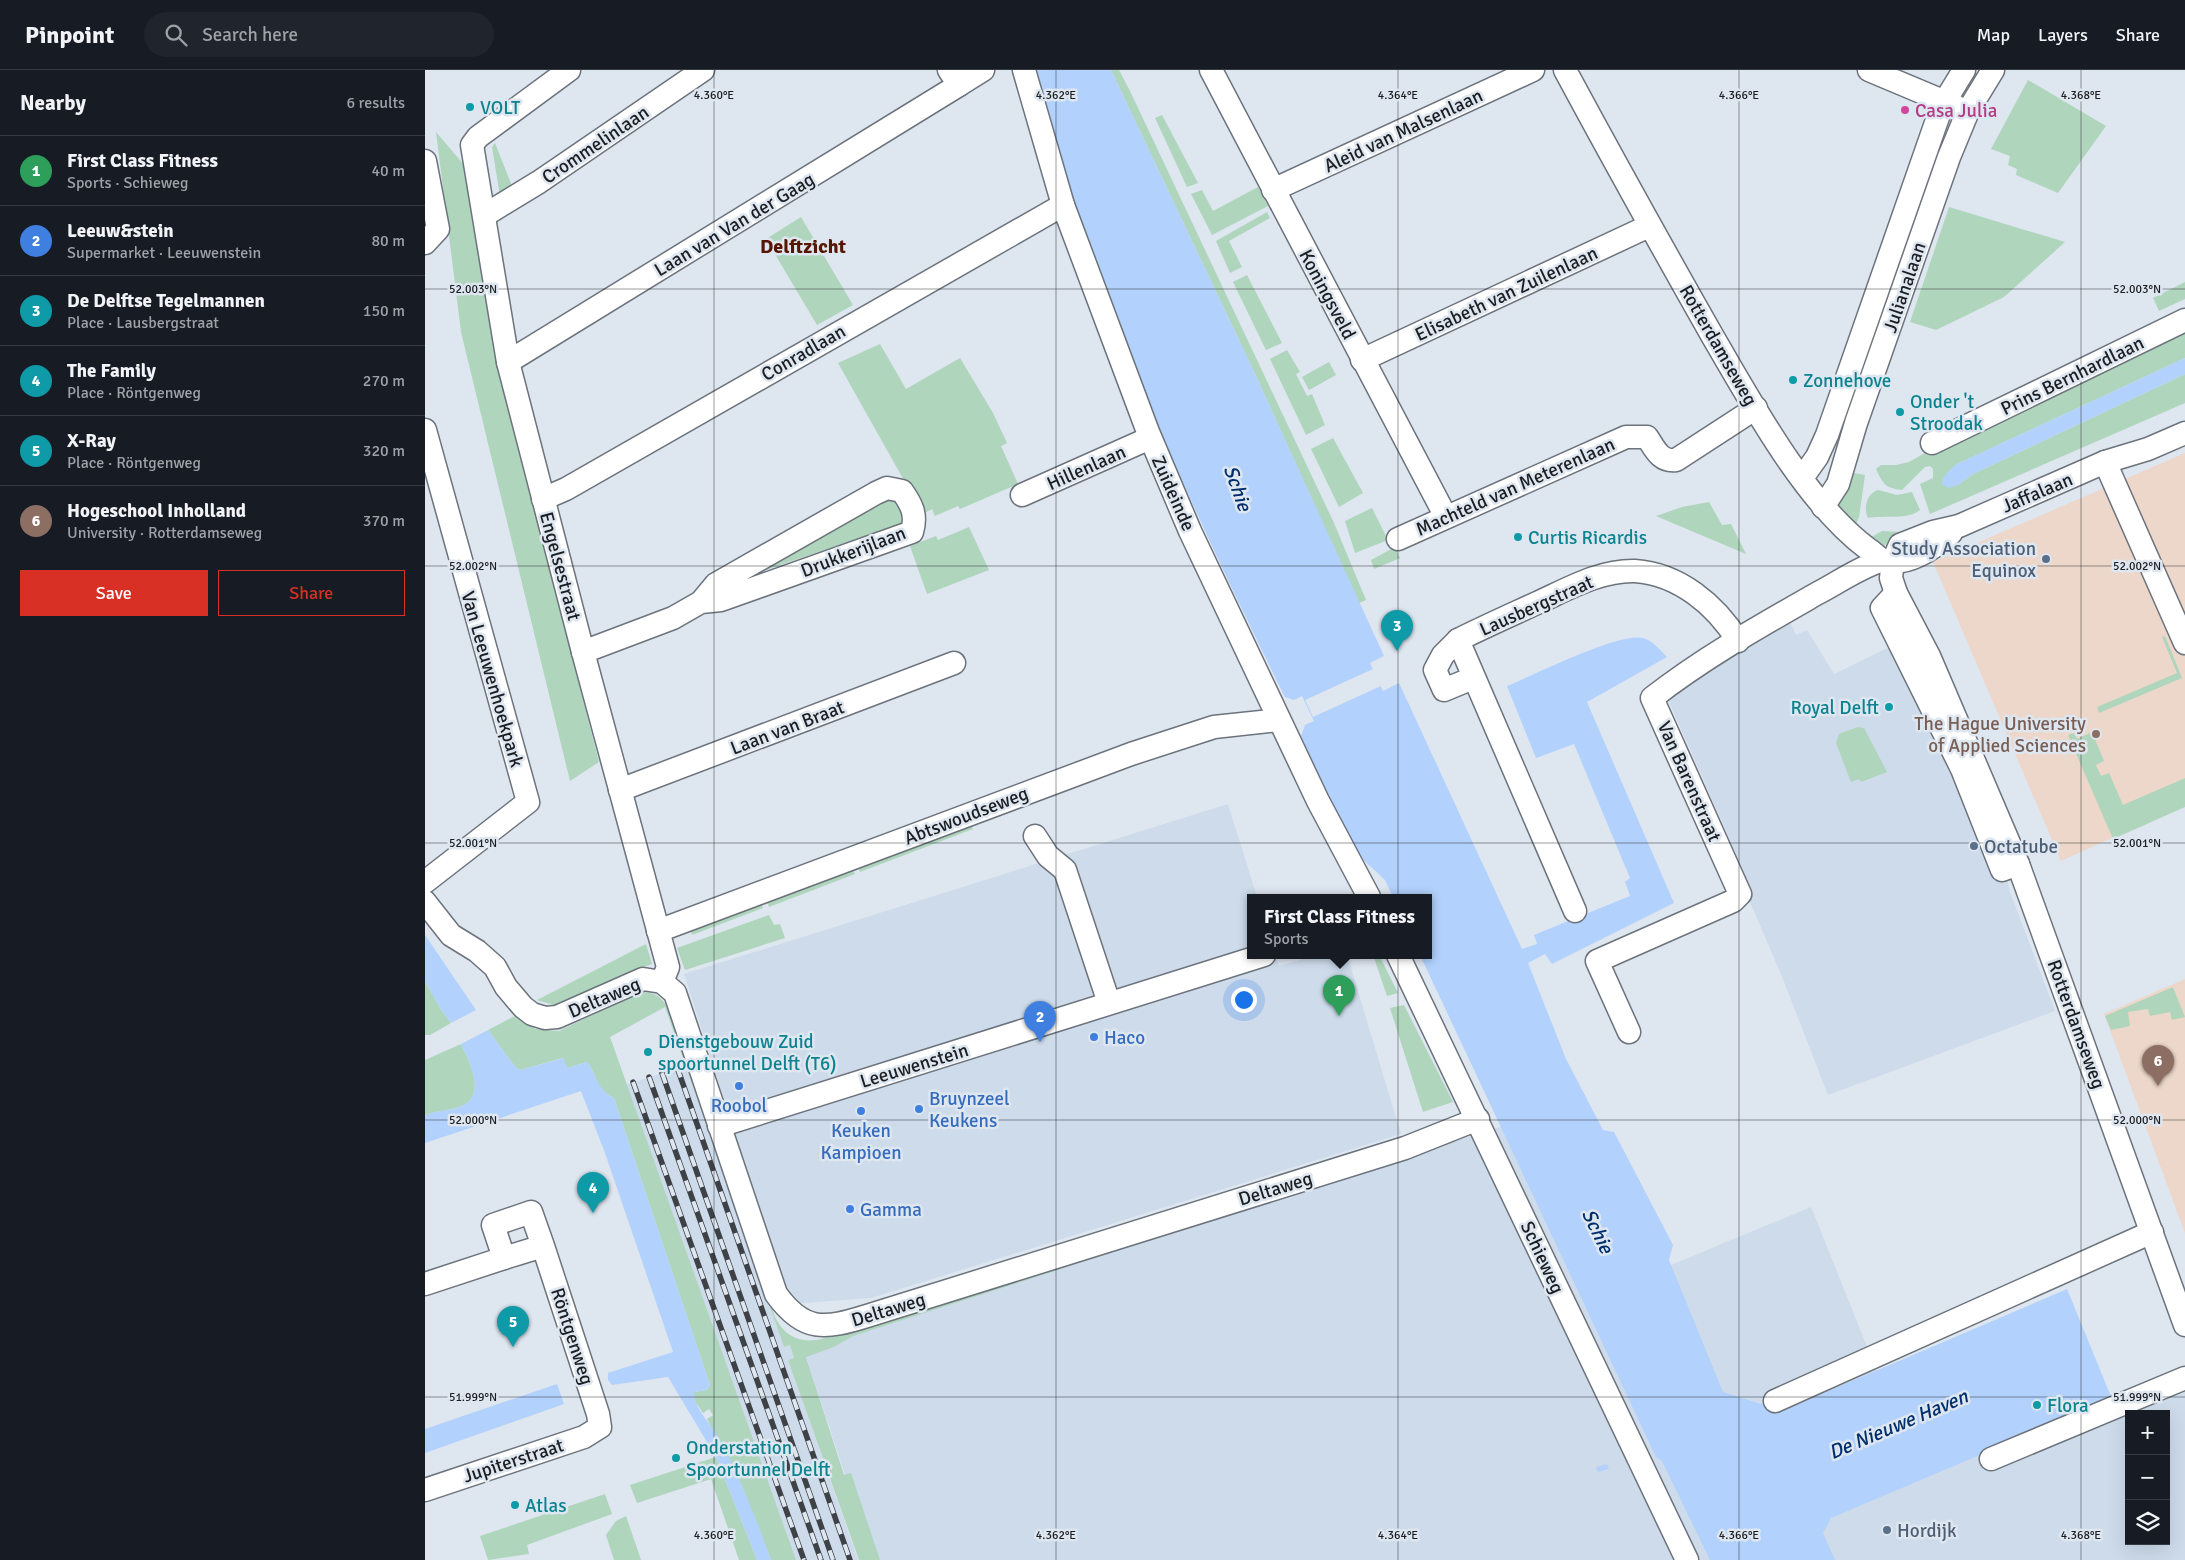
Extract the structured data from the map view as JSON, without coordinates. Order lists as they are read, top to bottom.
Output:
{
  "streets": {
    "street": [
      "Aleid van Malsenlaan",
      "Crommelinlaan",
      "Laan van Van der Gaag",
      "Julianalaan",
      "Elisabeth van Zuilenlaan",
      "Koningsveld",
      "Rotterdamseweg",
      "Conradlaan",
      "Prins Bernhardlaan",
      "Hillenlaan",
      "Machteld van Meterenlaan",
      "Jaffalaan",
      "Zuideinde",
      "Drukkerijlaan",
      "Engelsestraat",
      "Lausbergstraat",
      "Van Leeuwenhoekpark",
      "Laan van Braat",
      "Van Barenstraat",
      "Abtswoudseweg",
      "Deltaweg",
      "Leeuwenstein",
      "Schieweg",
      "Röntgenweg",
      "Jupiterstraat"
    ]
  },
  "crossings": [
    ["Aleid van Malsenlaan", "Koningsveld"],
    ["Crommelinlaan", "Engelsestraat"],
    ["Laan van Van der Gaag", "Engelsestraat"],
    ["Julianalaan", "Rotterdamseweg"],
    ["Elisabeth van Zuilenlaan", "Koningsveld"],
    ["Elisabeth van Zuilenlaan", "Rotterdamseweg"],
    ["Koningsveld", "Machteld van Meterenlaan"],
    ["Rotterdamseweg", "Machteld van Meterenlaan"],
    ["Rotterdamseweg", "Jaffalaan"],
    ["Rotterdamseweg", "Van Barenstraat"],
    ["Conradlaan", "Zuideinde"],
    ["Conradlaan", "Engelsestraat"],
    ["Hillenlaan", "Zuideinde"],
    ["Jaffalaan", "Van Barenstraat"],
    ["Zuideinde", "Abtswoudseweg"],
    ["Drukkerijlaan", "Engelsestraat"],
    ["Engelsestraat", "Laan van Braat"],
    ["Engelsestraat", "Abtswoudseweg"],
    ["Engelsestraat", "Deltaweg"],
    ["Lausbergstraat", "Van Barenstraat"],
    ["Deltaweg", "Leeuwenstein"],
    ["Deltaweg", "Schieweg"],
    ["Röntgenweg", "Jupiterstraat"]
  ],
  "districts": ["Delftzicht"],
  "water": ["Schie", "De Nieuwe Haven"],
  "places": [
    "VOLT",
    "Casa Julia",
    "Zonnehove",
    "Onder 't Stroodak",
    "Curtis Ricardis",
    "Study Association Equinox",
    "Royal Delft",
    "The Hague University of Applied Sciences",
    "Octatube",
    "Haco",
    "Dienstgebouw Zuid spoortunnel Delft (T6)",
    "Roobol",
    "Bruynzeel Keukens",
    "Keuken Kampioen",
    "Gamma",
    "Flora",
    "Onderstation Spoortunnel Delft",
    "Atlas",
    "Hordijk"
  ],
  "page": {
    "header": "Pinpoint",
    "search": "Search here",
    "nav": ["Map", "Layers", "Share"],
    "heading": ["Nearby", "6 results"],
    "list": [
      {
        "mark": "1",
        "name": "First Class Fitness",
        "note": "Sports · Schieweg",
        "value": "40 m"
      },
      {
        "mark": "2",
        "name": "Leeuw&stein",
        "note": "Supermarket · Leeuwenstein",
        "value": "80 m"
      },
      {
        "mark": "3",
        "name": "De Delftse Tegelmannen",
        "note": "Place · Lausbergstraat",
        "value": "150 m"
      },
      {
        "mark": "4",
        "name": "The Family",
        "note": "Place · Röntgenweg",
        "value": "270 m"
      },
      {
        "mark": "5",
        "name": "X-Ray",
        "note": "Place · Röntgenweg",
        "value": "320 m"
      },
      {
        "mark": "6",
        "name": "Hogeschool Inholland",
        "note": "University · Rotterdamseweg",
        "value": "370 m"
      }
    ],
    "buttons": ["Save", "Share"],
    "pins": [
      "3",
      "1",
      "2",
      "6",
      "4",
      "5"
    ],
    "popup": ["First Class Fitness", "Sports"],
    "map_buttons": ["+", "−"]
  },
  "coordinates": [
    "4.360°E",
    "4.362°E",
    "4.364°E",
    "4.366°E",
    "4.368°E",
    "52.003°N",
    "52.002°N",
    "52.001°N",
    "52.000°N",
    "51.999°N"
  ]
}
